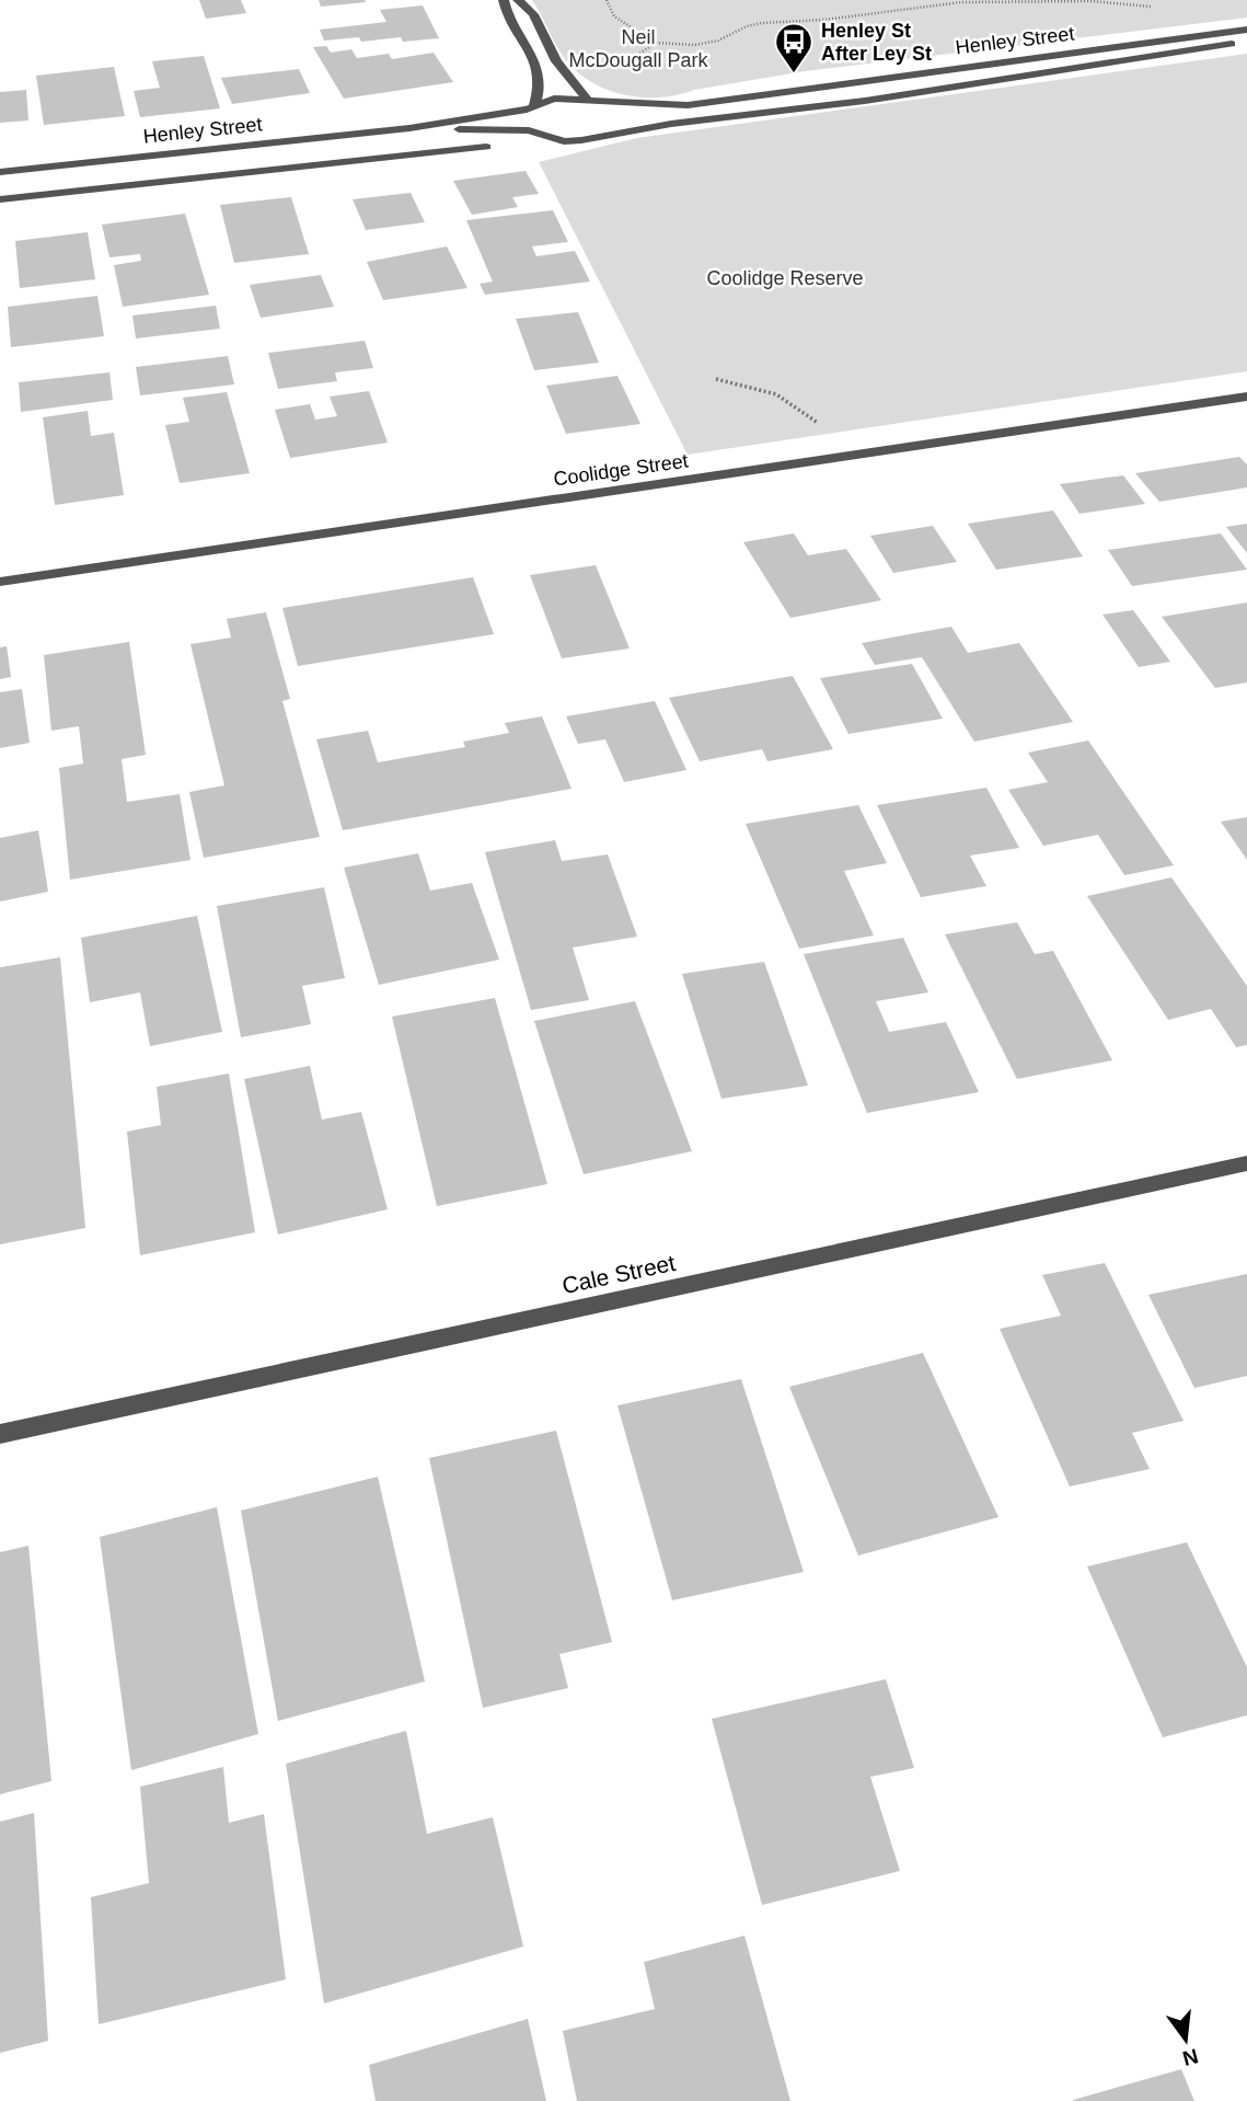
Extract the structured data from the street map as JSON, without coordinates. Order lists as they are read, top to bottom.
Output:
{
  "streets": {
    "street": ["Henley Street", "Coolidge Street", "Cale Street"]
  },
  "parks": ["Neil McDougall Park", "Coolidge Reserve"],
  "places": {
    "bus stop": ["Henley St After Ley St"]
  },
  "north": "bottom"
}
